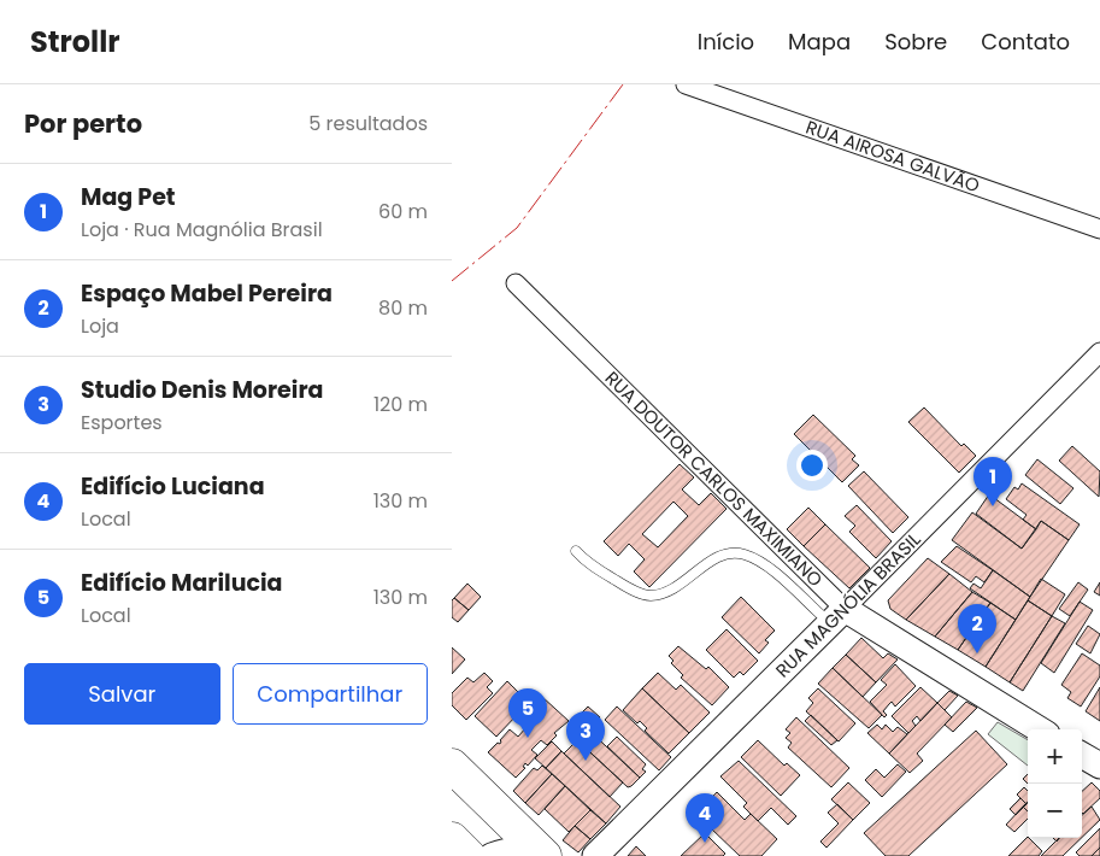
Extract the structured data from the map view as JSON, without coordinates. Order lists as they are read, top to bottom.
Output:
{
  "streets": {
    "main road": ["RUA DOUTOR CARLOS MAXIMIANO", "RUA MAGNÓLIA BRASIL"],
    "street": ["RUA AIROSA GALVÃO"]
  },
  "crossings": [
    ["RUA DOUTOR CARLOS MAXIMIANO", "RUA MAGNÓLIA BRASIL"]
  ],
  "page": {
    "header": "Strollr",
    "nav": [
      "Início",
      "Mapa",
      "Sobre",
      "Contato"
    ],
    "heading": ["Por perto", "5 resultados"],
    "list": [
      {
        "mark": "1",
        "name": "Mag Pet",
        "note": "Loja · Rua Magnólia Brasil",
        "value": "60 m"
      },
      {
        "mark": "2",
        "name": "Espaço Mabel Pereira",
        "note": "Loja",
        "value": "80 m"
      },
      {
        "mark": "3",
        "name": "Studio Denis Moreira",
        "note": "Esportes",
        "value": "120 m"
      },
      {
        "mark": "4",
        "name": "Edifício Luciana",
        "note": "Local",
        "value": "130 m"
      },
      {
        "mark": "5",
        "name": "Edifício Marilucia",
        "note": "Local",
        "value": "130 m"
      }
    ],
    "pins": [
      "1",
      "2",
      "5",
      "3",
      "4"
    ],
    "buttons": ["Salvar", "Compartilhar"],
    "map_buttons": ["+", "−"]
  }
}
